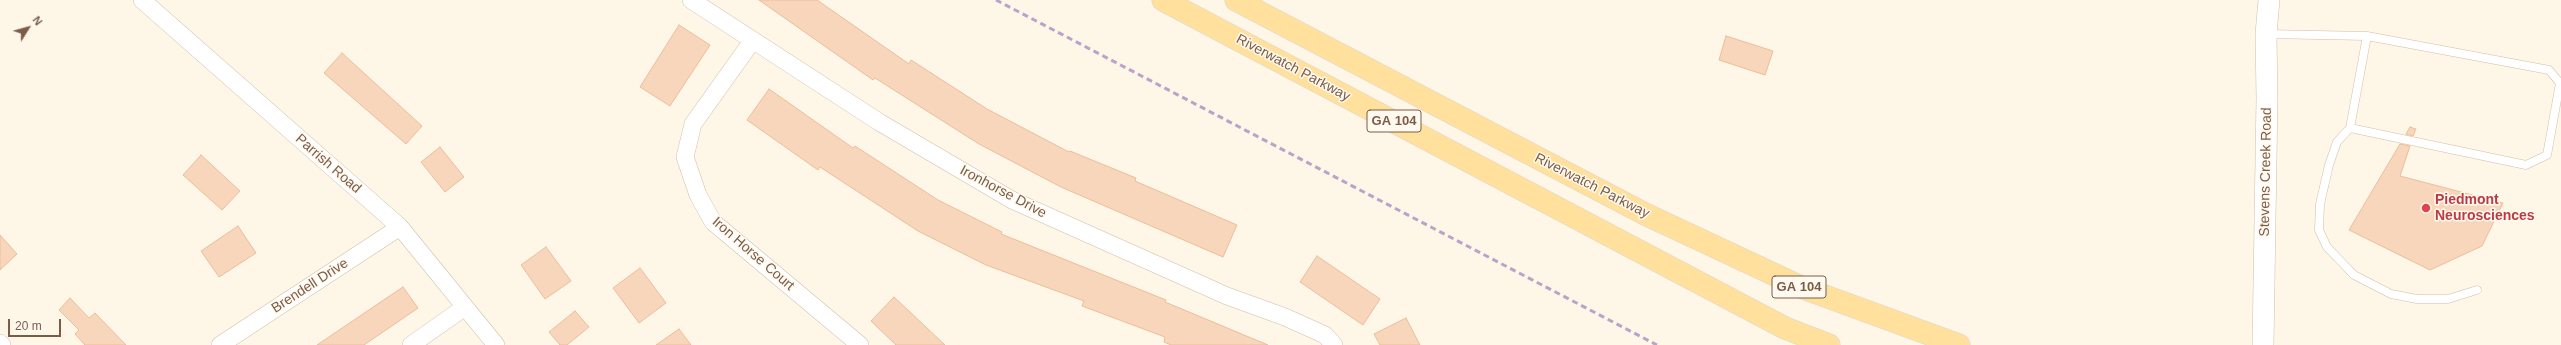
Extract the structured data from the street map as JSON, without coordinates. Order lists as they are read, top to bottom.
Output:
{
  "streets": {
    "main road": ["Riverwatch Parkway", "GA 104"],
    "street": [
      "Parrish Road",
      "Stevens Creek Road",
      "Ironhorse Drive",
      "Iron Horse Court",
      "Brendell Drive"
    ]
  },
  "crossings": [
    ["Parrish Road", "Brendell Drive"],
    ["Ironhorse Drive", "Iron Horse Court"]
  ],
  "places": ["Piedmont Neurosciences"],
  "scale_bar": "20 m",
  "north": "top right"
}
